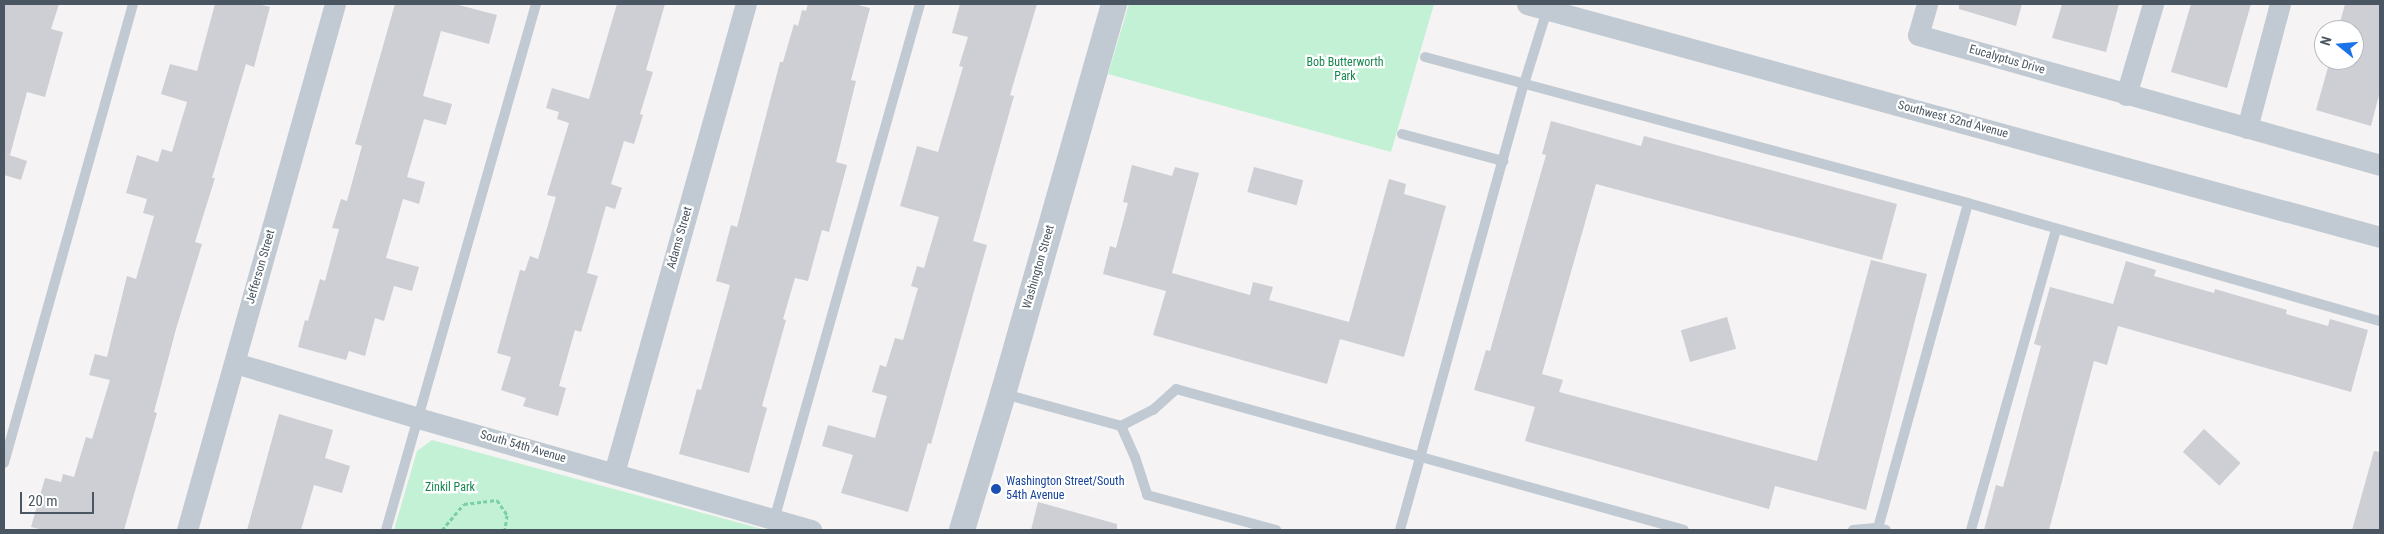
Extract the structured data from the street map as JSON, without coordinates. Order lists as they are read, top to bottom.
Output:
{
  "streets": {
    "street": [
      "Eucalyptus Drive",
      "Southwest 52nd Avenue",
      "Adams Street",
      "Jefferson Street",
      "Washington Street",
      "South 54th Avenue"
    ]
  },
  "crossings": [
    ["Adams Street", "South 54th Avenue"],
    ["Jefferson Street", "South 54th Avenue"]
  ],
  "parks": ["Bob Butterworth Park", "Zinkil Park"],
  "places": ["Washington Street/South 54th Avenue"],
  "scale_bar": "20 m",
  "north": "left"
}
